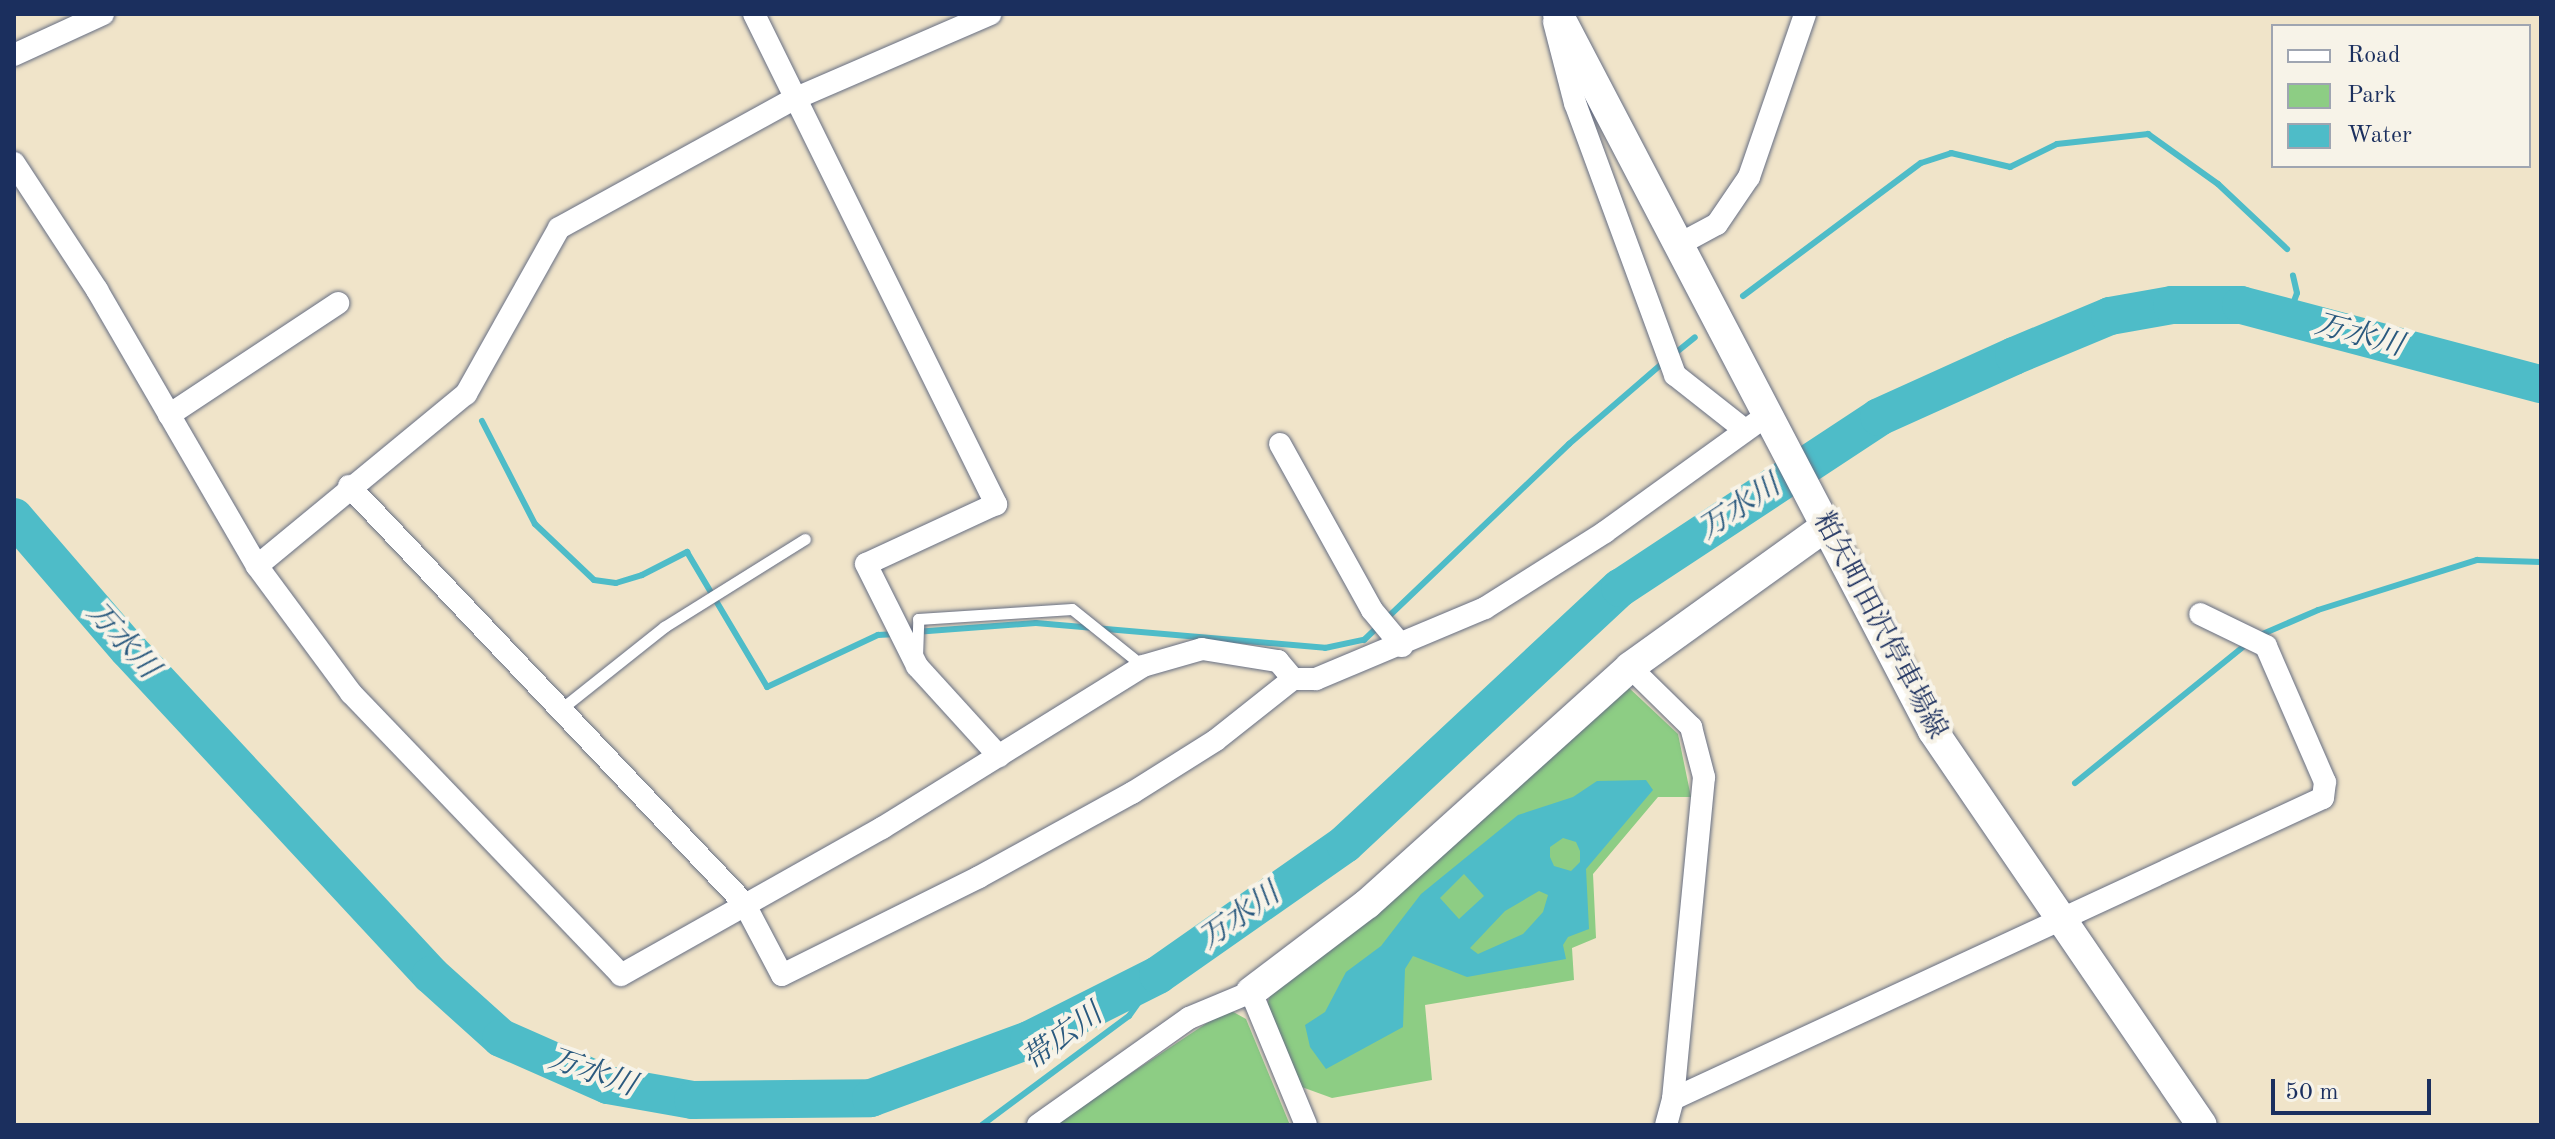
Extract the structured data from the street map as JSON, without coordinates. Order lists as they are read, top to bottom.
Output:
{
  "streets": {
    "main road": ["粕矢町田沢停車場線"]
  },
  "water": ["万水川", "帯広川"],
  "legend": ["Road", "Park", "Water"],
  "scale_bar": "50 m"
}
